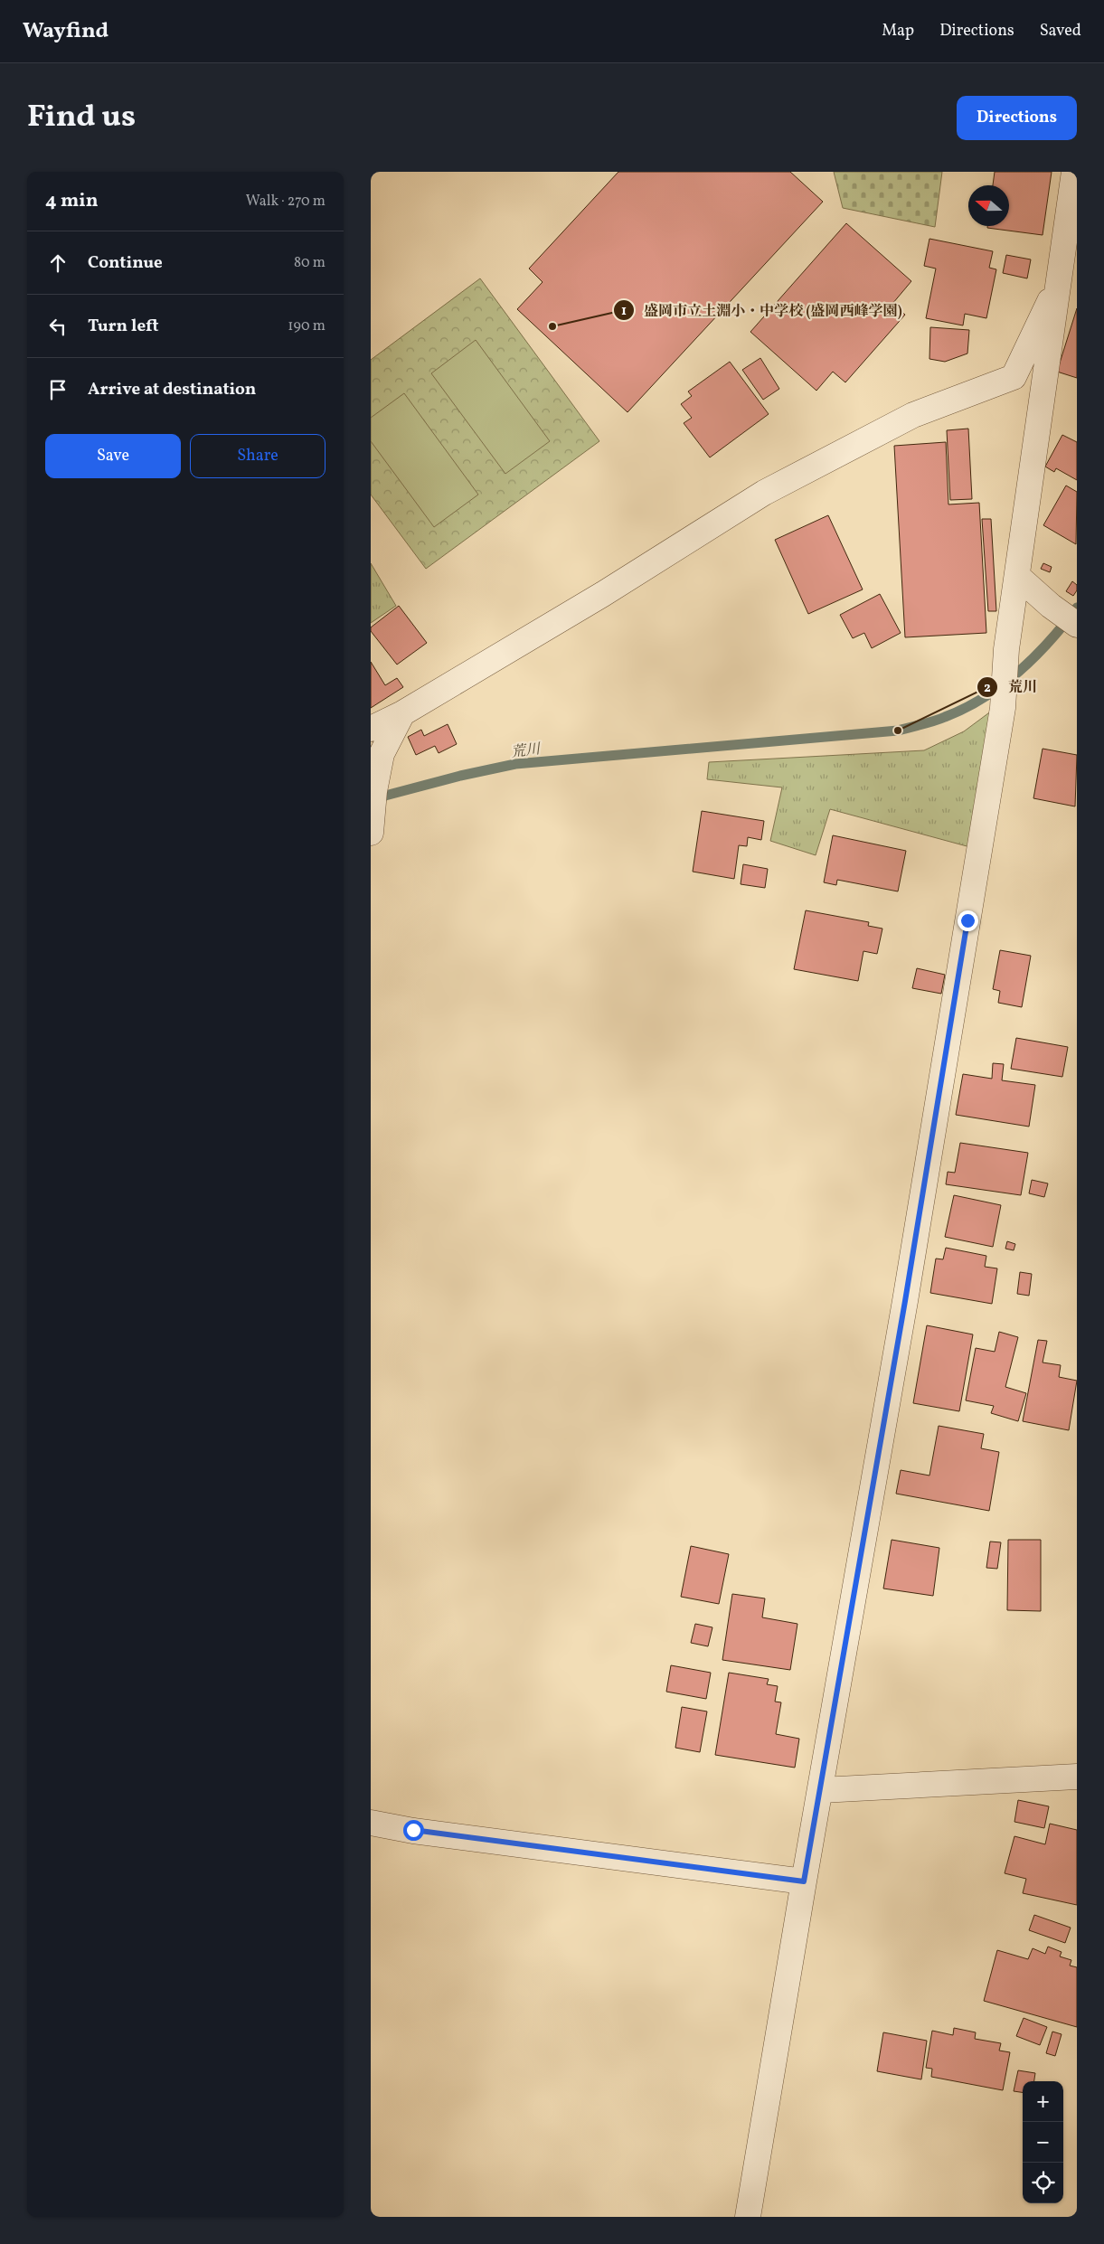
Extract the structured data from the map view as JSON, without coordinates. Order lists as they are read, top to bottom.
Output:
{
  "water": ["荒川"],
  "places": ["盛岡市立土淵小・中学校 (盛岡西峰学園)", "荒川"],
  "north": "left",
  "page": {
    "header": "Wayfind",
    "nav": ["Map", "Directions", "Saved"],
    "title": "Find us",
    "buttons": [
      "Directions",
      ["Save", "Share"]
    ],
    "heading": ["4 min", "Walk · 270 m"],
    "list": [
      ["Continue", "80 m"],
      ["Turn left", "190 m"],
      "Arrive at destination"
    ],
    "map_buttons": ["+", "−"]
  }
}
